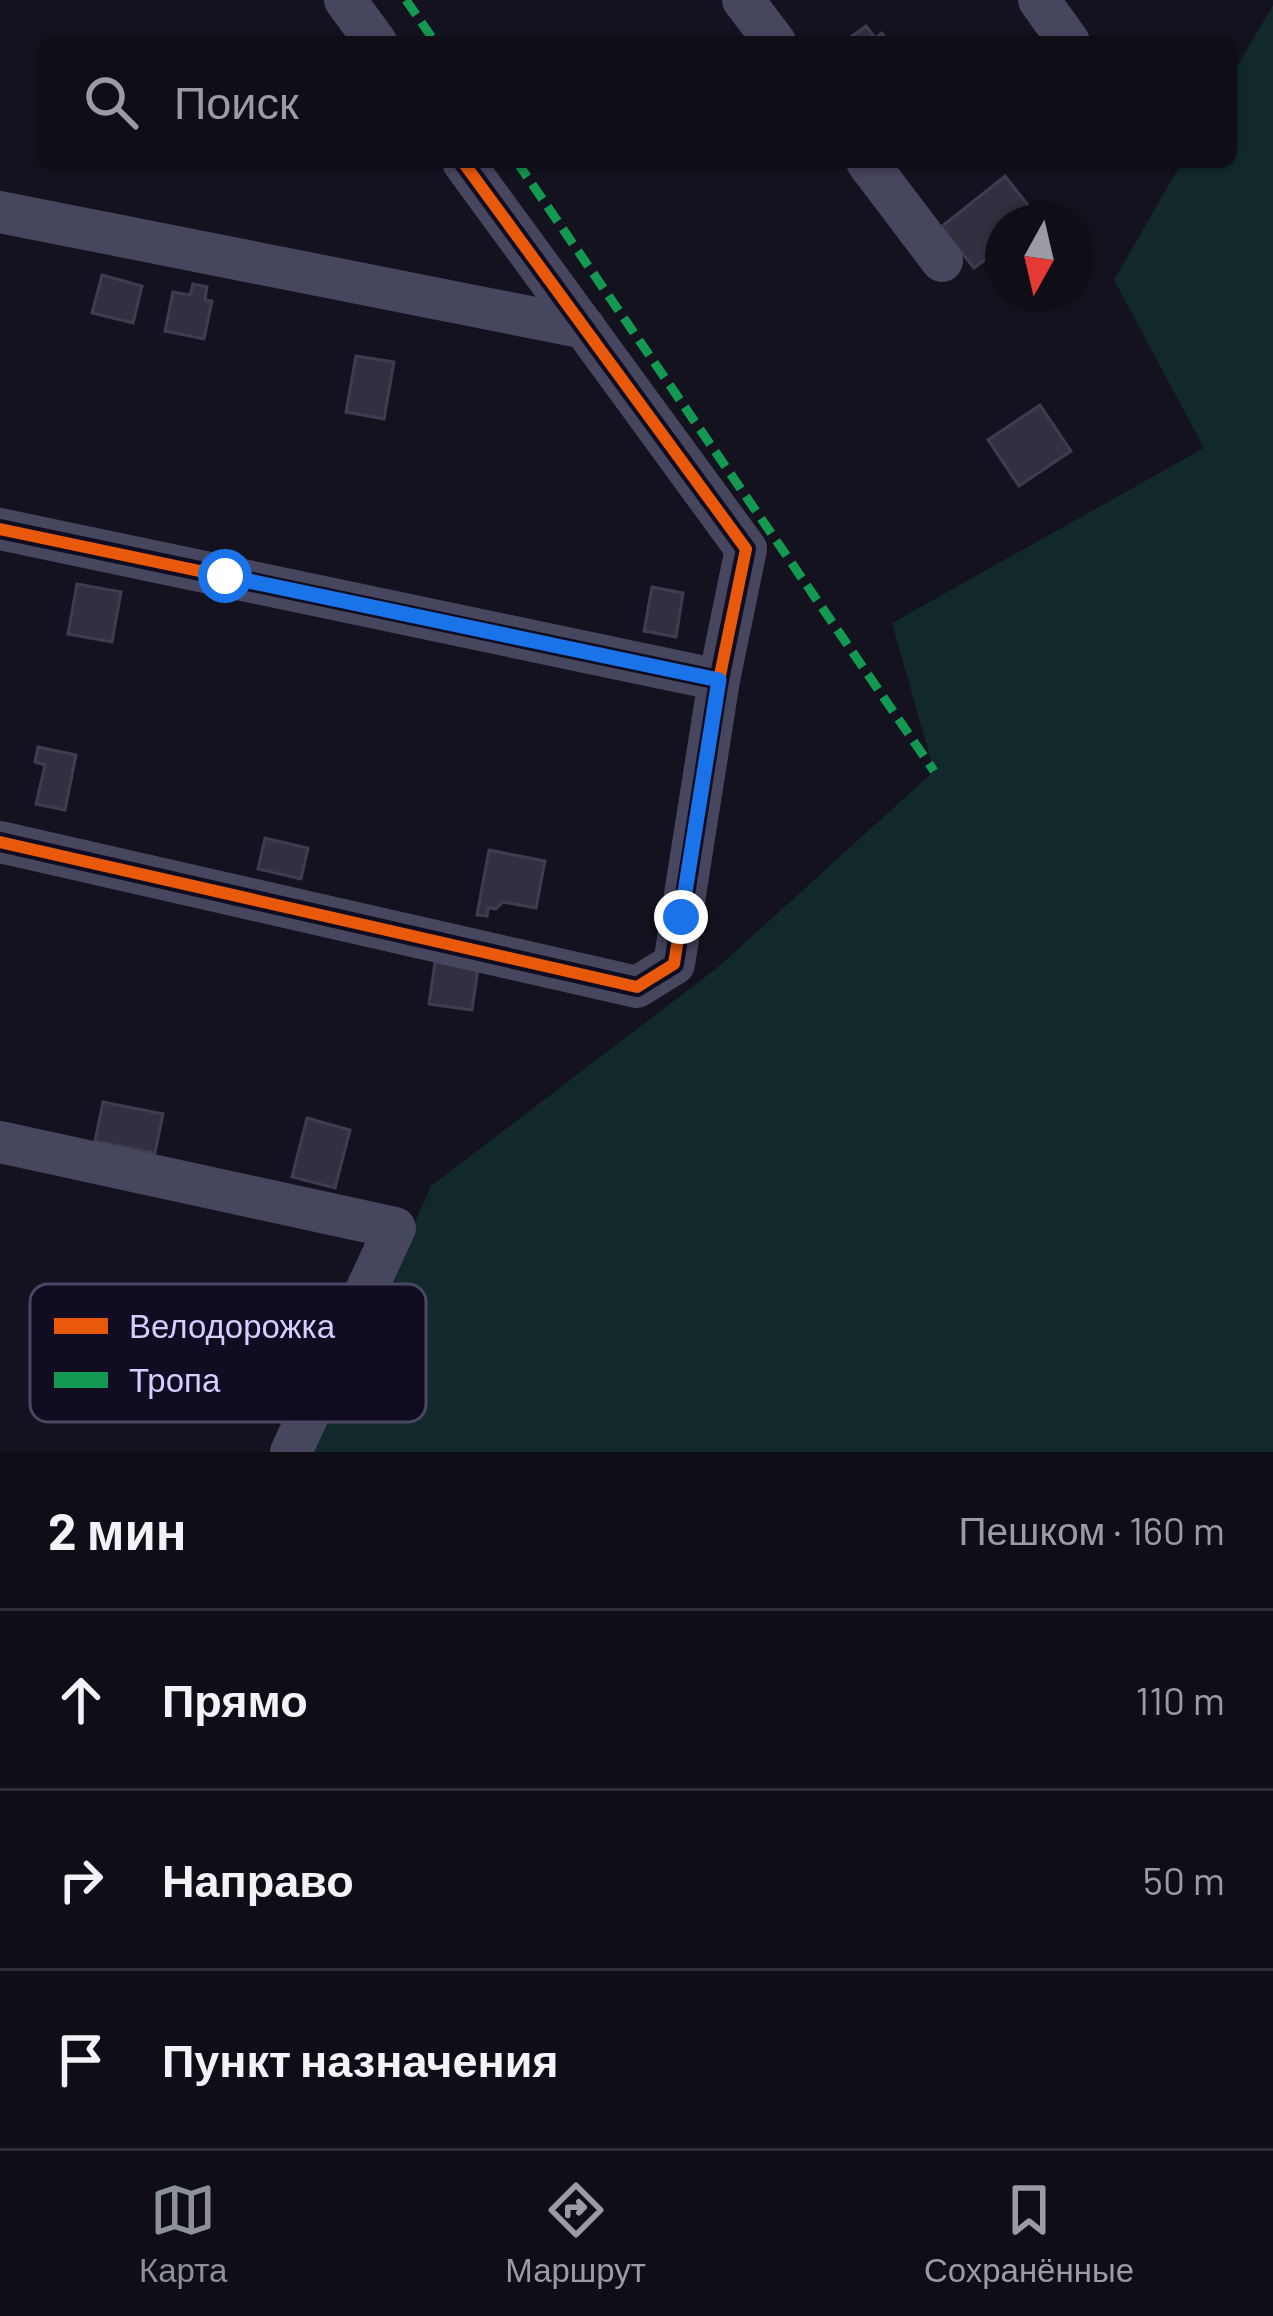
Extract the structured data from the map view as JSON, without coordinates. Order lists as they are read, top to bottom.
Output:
{
  "legend": ["Велодорожка", "Тропа"],
  "north": "bottom",
  "page": {
    "search": "Поиск",
    "heading": ["2 мин", "Пешком · 160 m"],
    "list": [
      ["Прямо", "110 m"],
      ["Направо", "50 m"],
      "Пункт назначения"
    ],
    "nav": ["Карта", "Маршрут", "Сохранённые"]
  }
}
